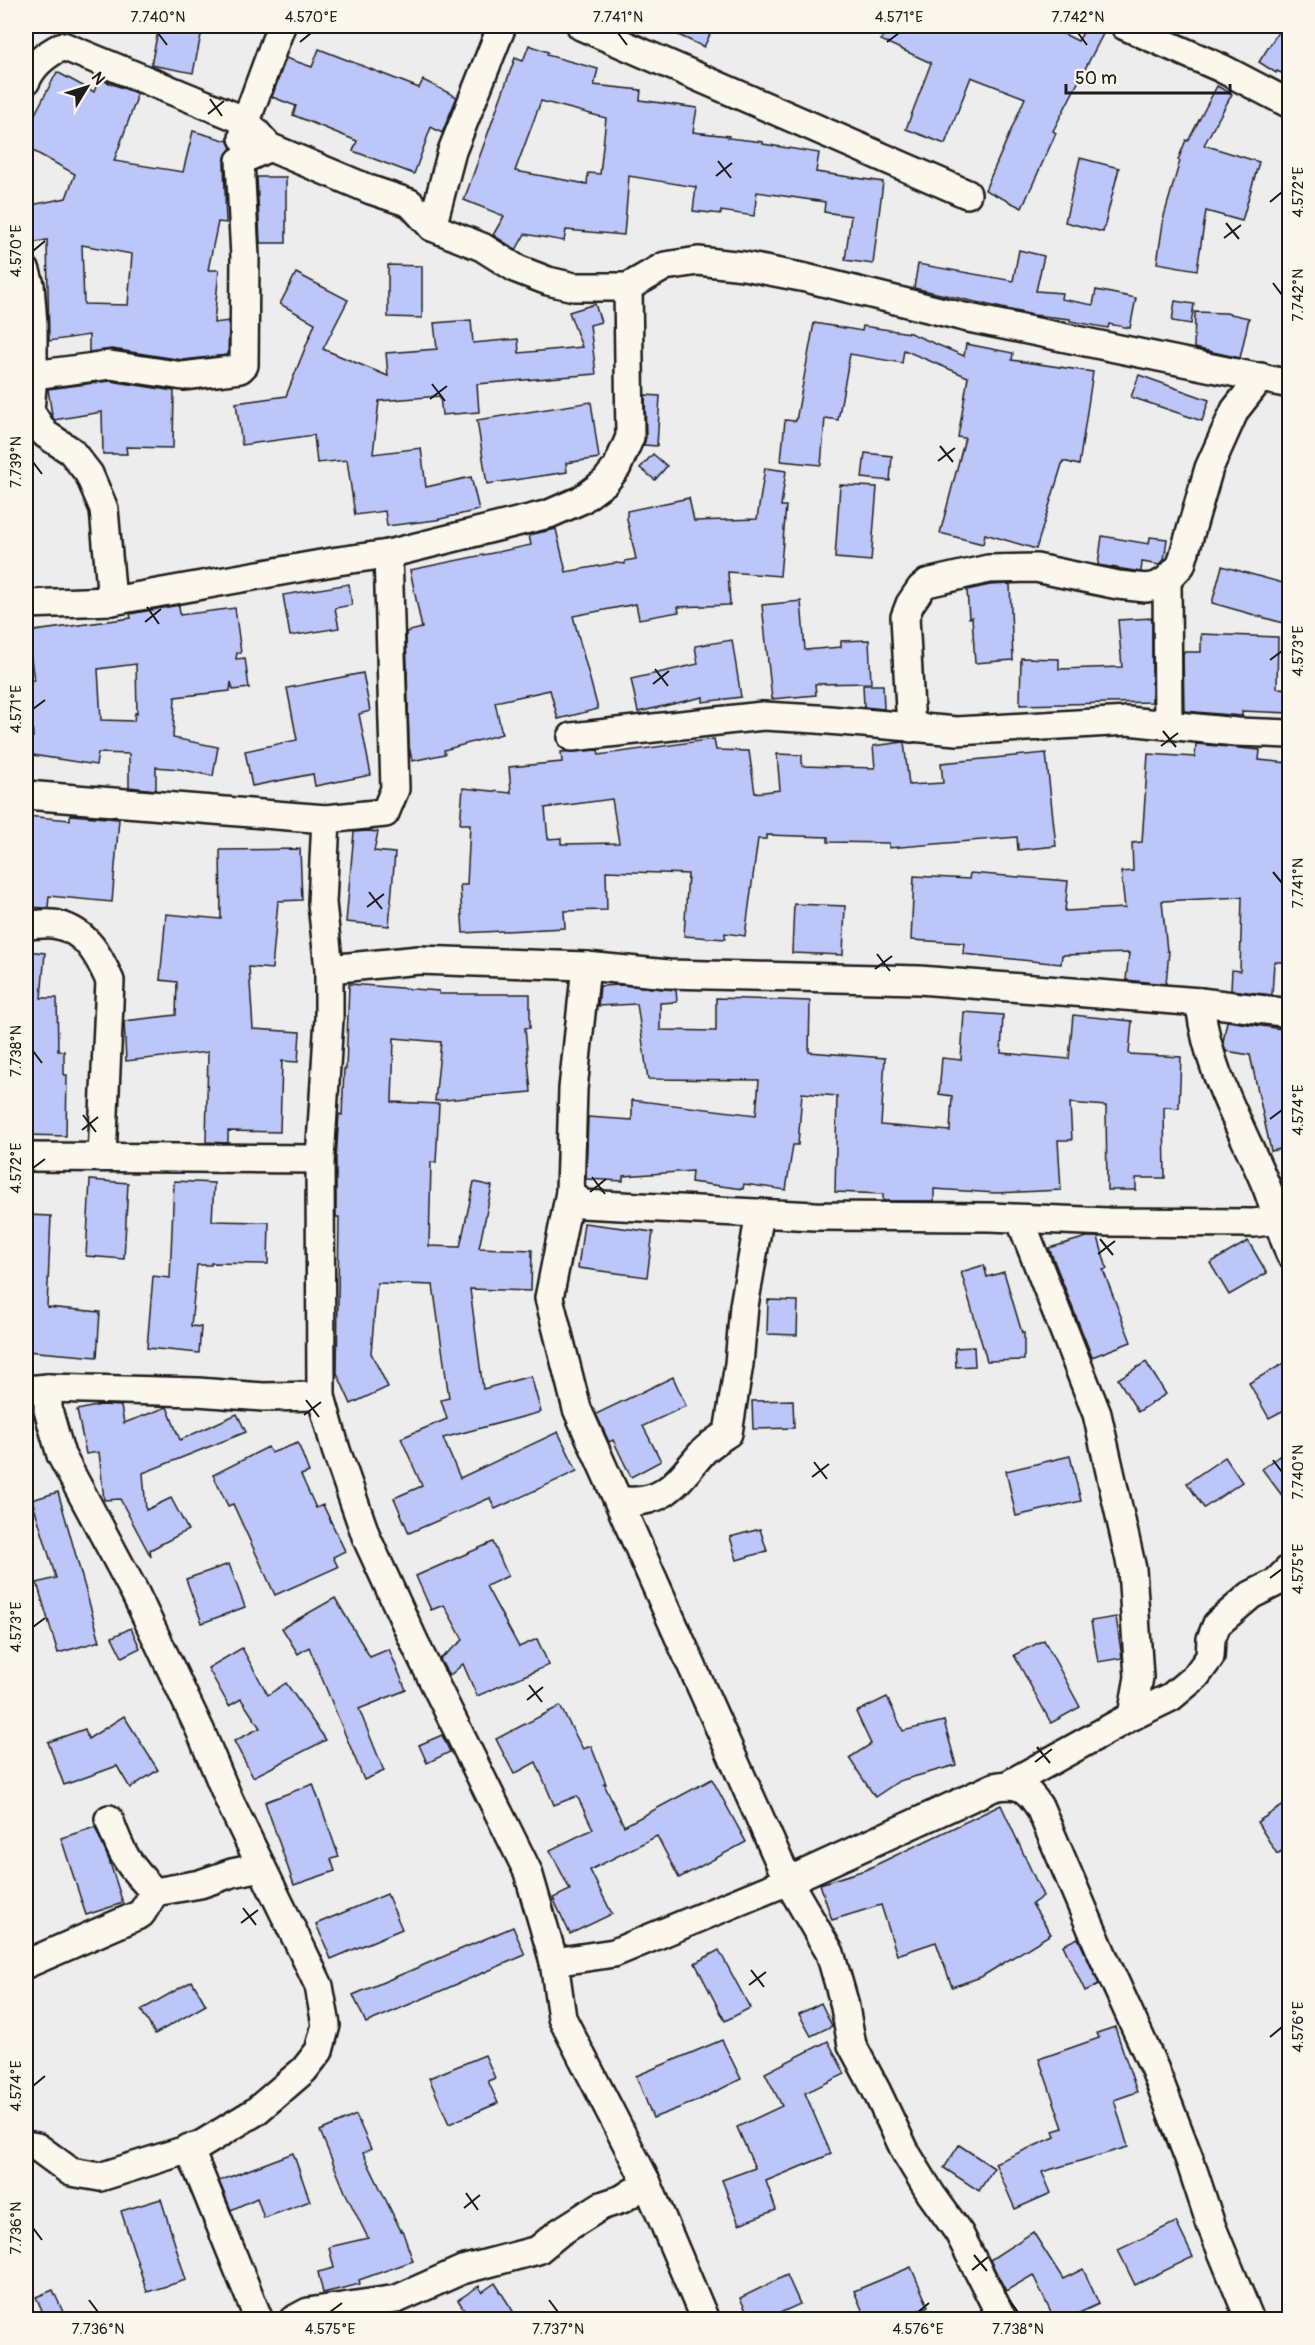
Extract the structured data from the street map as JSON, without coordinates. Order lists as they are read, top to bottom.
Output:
{
  "scale_bar": "50 m",
  "north": "top right",
  "coordinates": [
    "7.740°N",
    "4.570°E",
    "7.741°N",
    "4.571°E",
    "7.742°N",
    "4.572°E",
    "7.739°N",
    "4.573°E",
    "7.738°N",
    "4.574°E",
    "4.575°E",
    "4.576°E",
    "7.736°N",
    "7.737°N"
  ]
}
